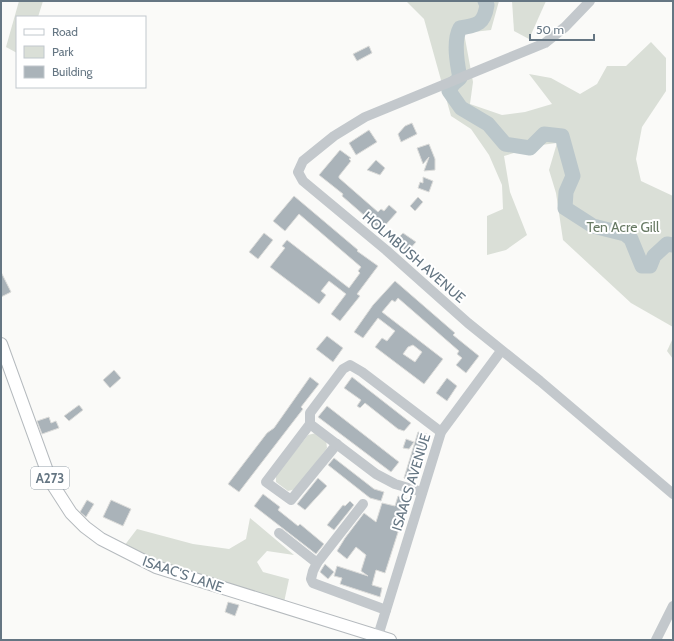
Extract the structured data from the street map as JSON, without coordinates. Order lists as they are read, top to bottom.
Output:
{
  "streets": {
    "main road": ["A273", "ISAAC'S LANE"],
    "street": ["HOLMBUSH AVENUE", "ISAACS AVENUE"]
  },
  "crossings": [
    ["HOLMBUSH AVENUE", "ISAACS AVENUE"],
    ["ISAACS AVENUE", "ISAAC'S LANE"]
  ],
  "parks": ["Ten Acre Gill"],
  "legend": ["Road", "Park", "Building"],
  "scale_bar": "50 m"
}
